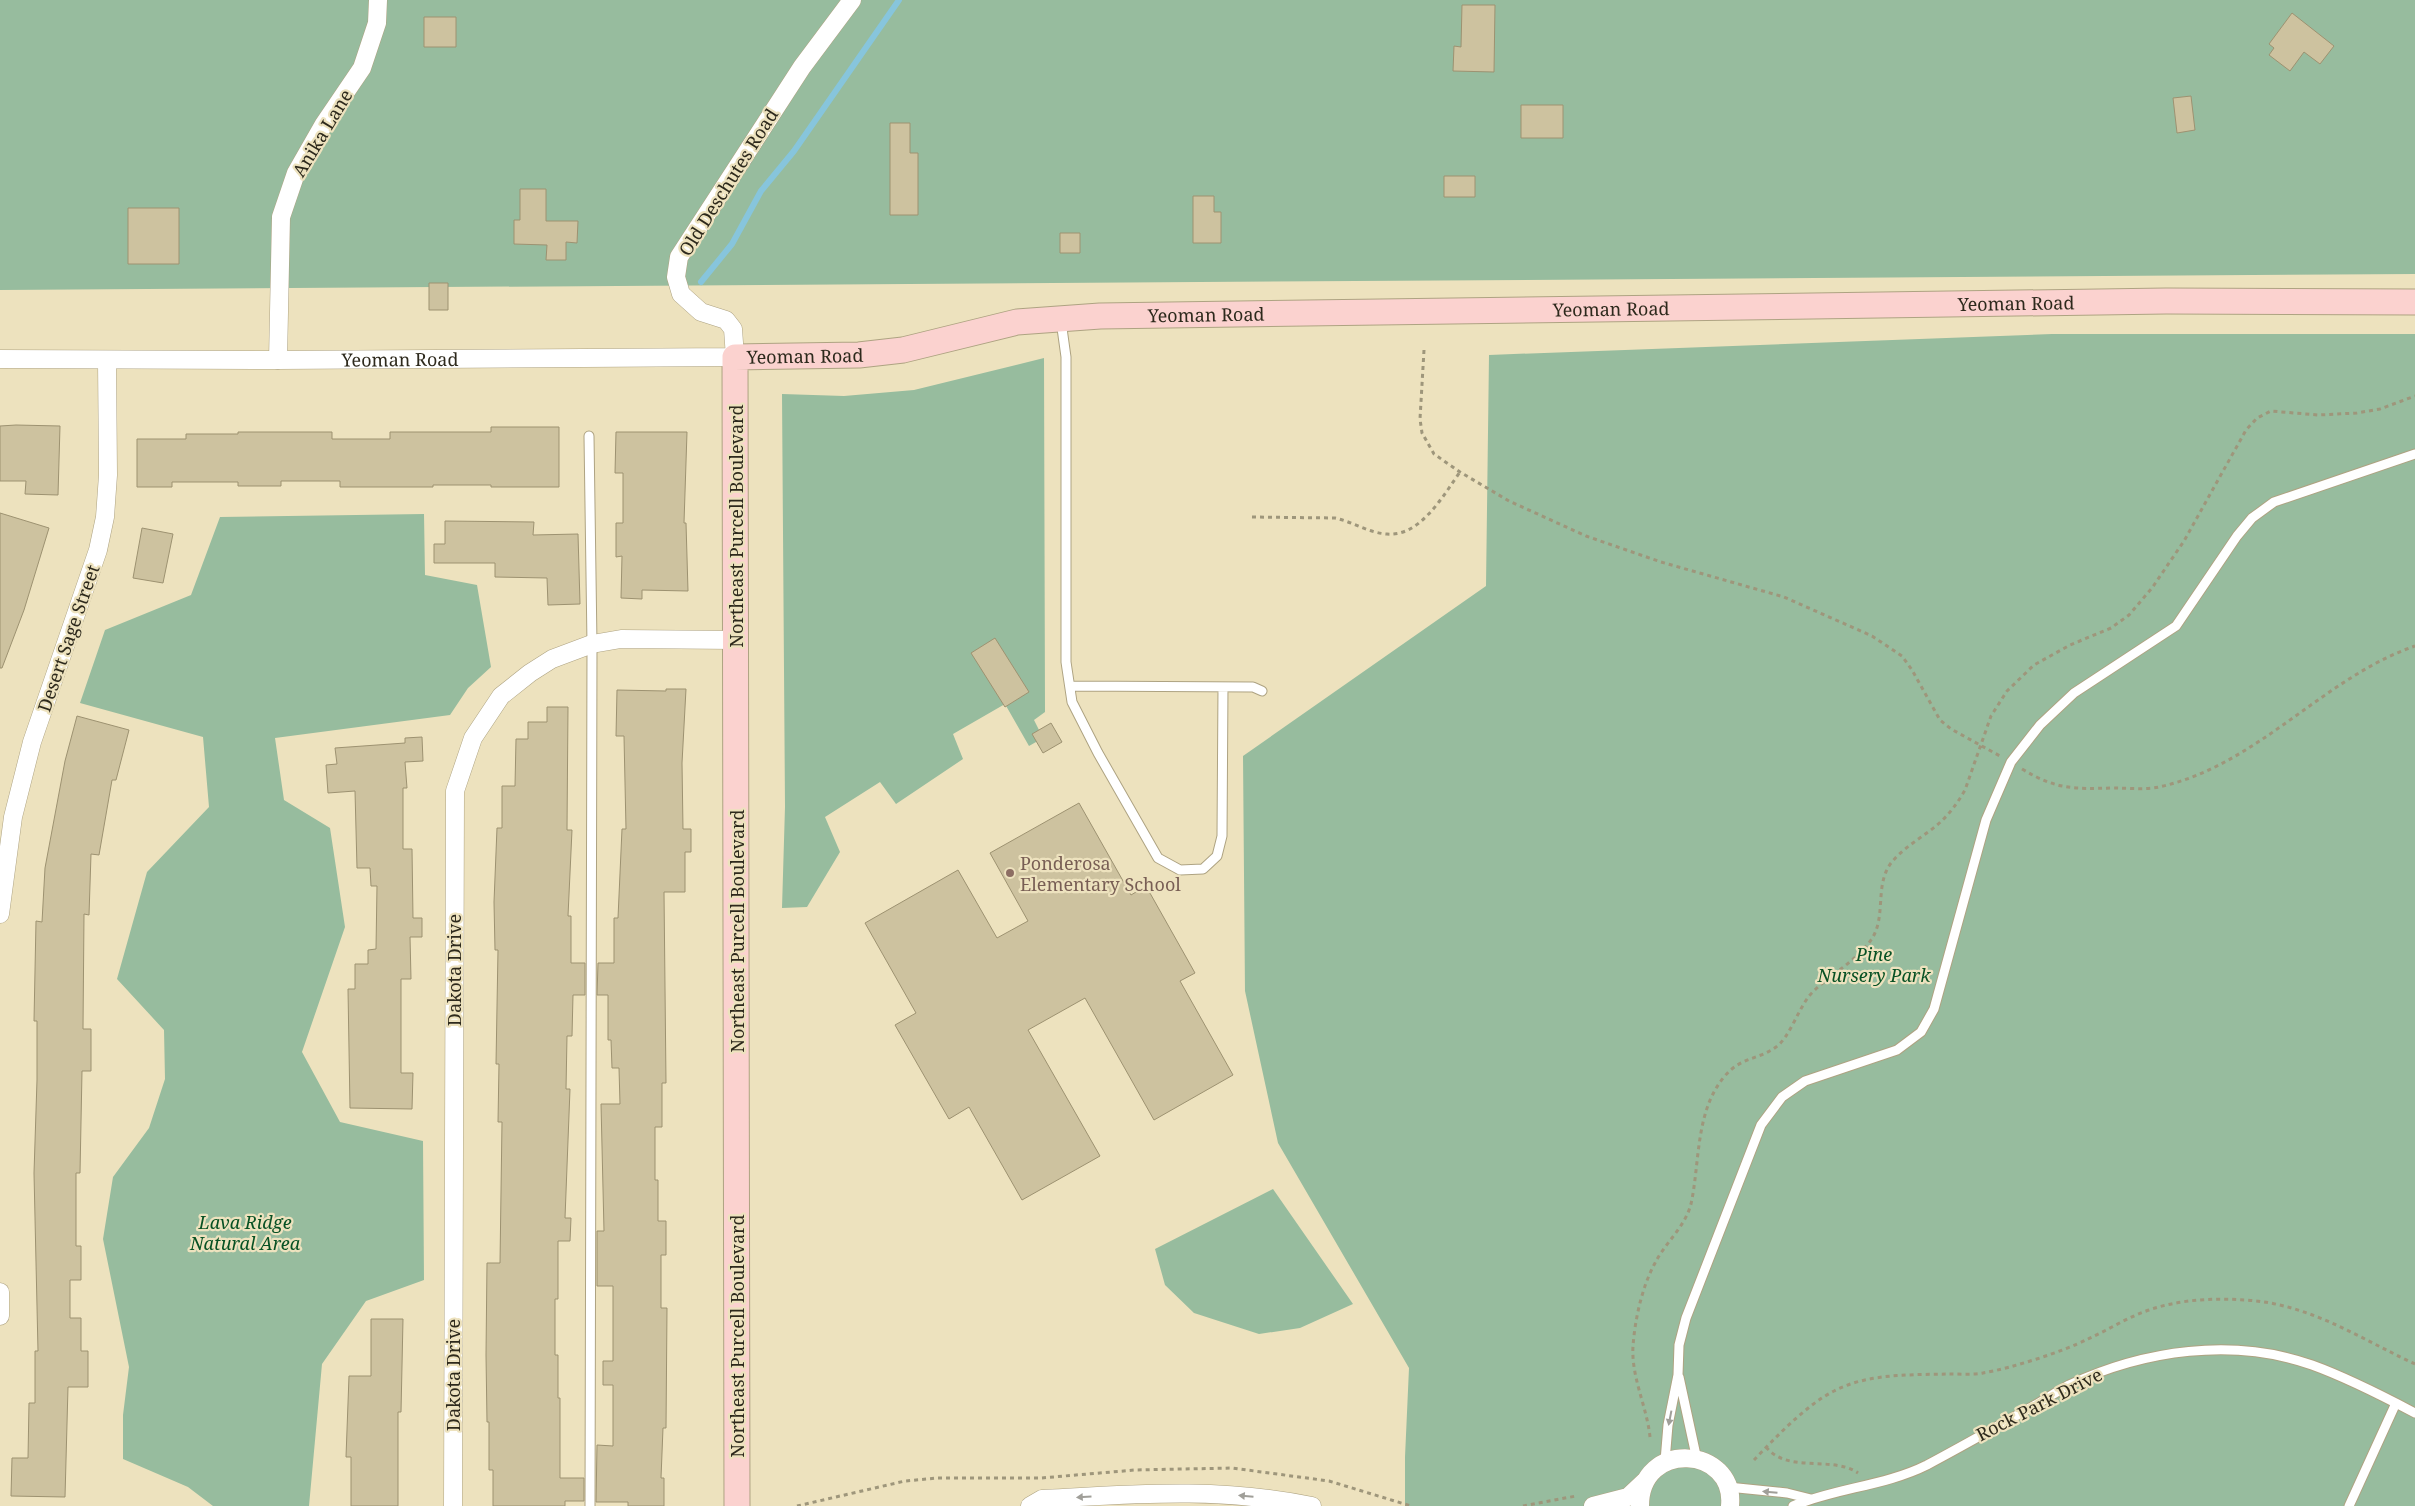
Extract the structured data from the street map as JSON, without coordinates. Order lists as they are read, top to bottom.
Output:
{
  "streets": {
    "street": [
      "Anika Lane",
      "Old Deschutes Road",
      "Yeoman Road",
      "Northeast Purcell Boulevard",
      "Desert Sage Street",
      "Dakota Drive"
    ],
    "lane": ["Rock Park Drive"]
  },
  "crossings": [
    ["Anika Lane", "Yeoman Road"],
    ["Old Deschutes Road", "Yeoman Road"],
    ["Old Deschutes Road", "Northeast Purcell Boulevard"],
    ["Yeoman Road", "Northeast Purcell Boulevard"],
    ["Yeoman Road", "Desert Sage Street"],
    ["Northeast Purcell Boulevard", "Dakota Drive"]
  ],
  "parks": ["Pine Nursery Park", "Lava Ridge Natural Area"],
  "places": ["Ponderosa Elementary School"]
}
